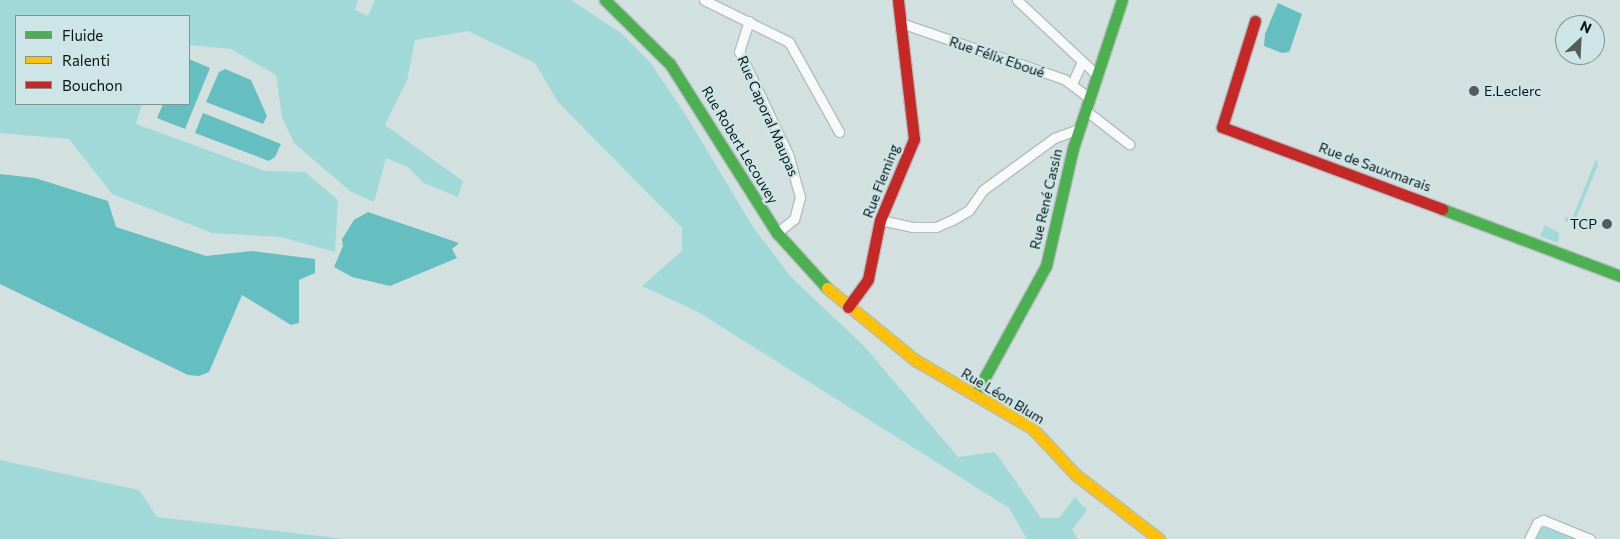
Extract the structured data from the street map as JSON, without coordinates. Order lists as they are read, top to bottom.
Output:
{
  "streets": {
    "street": [
      "Rue Félix Eboué",
      "Rue Caporal Maupas",
      "Rue Robert Lecouvey",
      "Rue de Sauxmarais",
      "Rue Fleming",
      "Rue René Cassin",
      "Rue Léon Blum"
    ]
  },
  "crossings": [
    ["Rue Félix Eboué", "Rue Fleming"],
    ["Rue Félix Eboué", "Rue René Cassin"],
    ["Rue Caporal Maupas", "Rue Robert Lecouvey"],
    ["Rue Robert Lecouvey", "Rue Fleming"],
    ["Rue Robert Lecouvey", "Rue Léon Blum"],
    ["Rue Fleming", "Rue Léon Blum"],
    ["Rue René Cassin", "Rue Léon Blum"]
  ],
  "places": ["E.Leclerc", "TCP"],
  "legend": ["Fluide", "Ralenti", "Bouchon"],
  "north": "top right"
}
